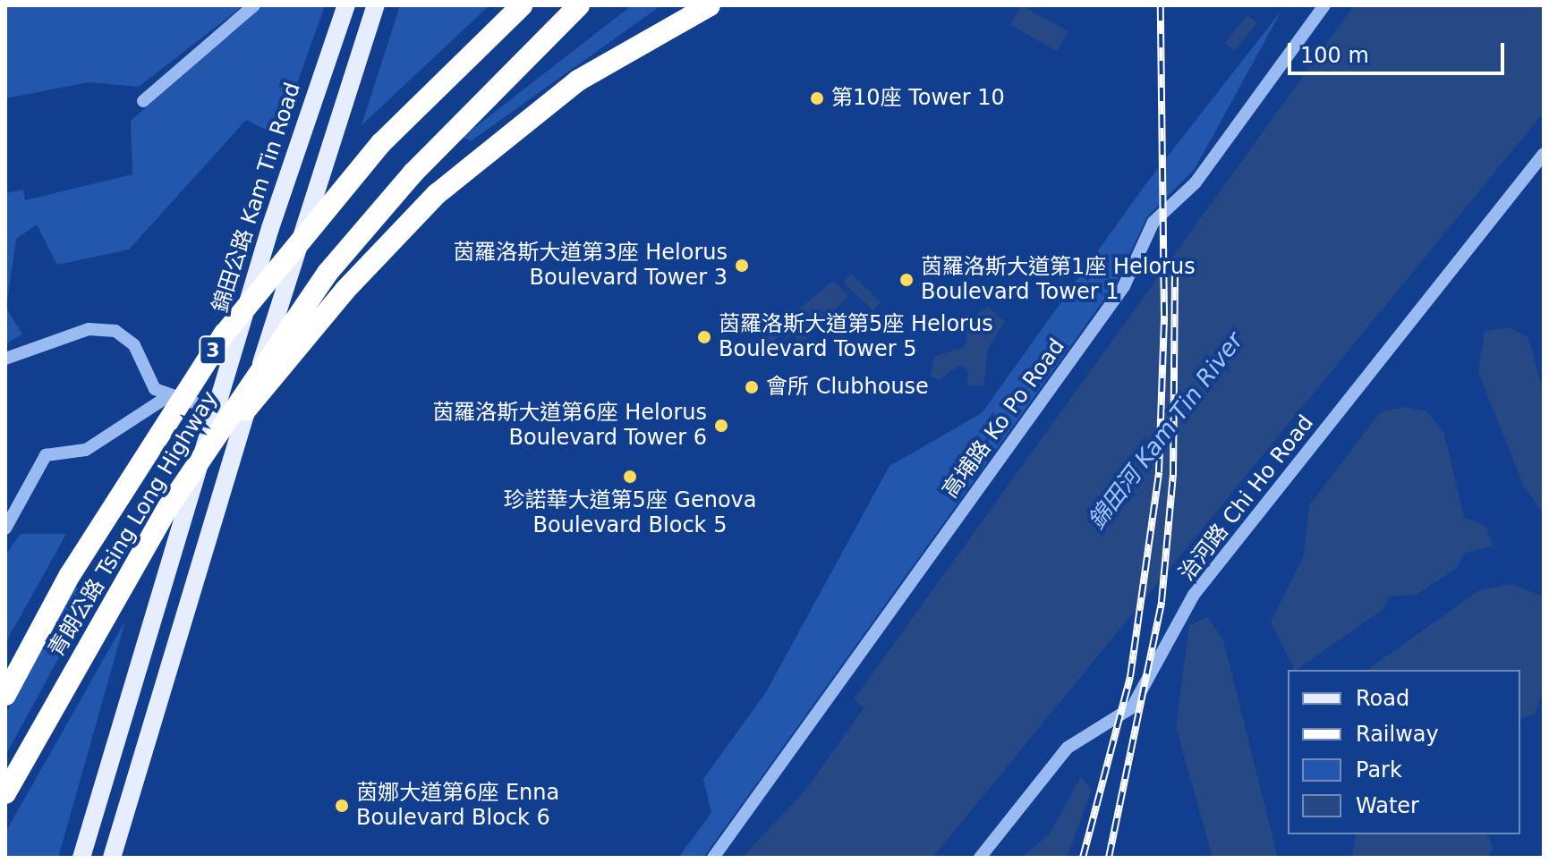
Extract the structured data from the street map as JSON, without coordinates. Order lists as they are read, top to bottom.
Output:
{
  "streets": {
    "highway": ["3", "青朗公路 Tsing Long Highway"],
    "main road": ["錦田公路 Kam Tin Road"],
    "street": ["高埔路 Ko Po Road", "治河路 Chi Ho Road"]
  },
  "water": ["錦田河 Kam Tin River"],
  "places": [
    "第10座 Tower 10",
    "茵羅洛斯大道第3座 Helorus Boulevard Tower 3",
    "茵羅洛斯大道第1座 Helorus Boulevard Tower 1",
    "茵羅洛斯大道第5座 Helorus Boulevard Tower 5",
    "會所 Clubhouse",
    "茵羅洛斯大道第6座 Helorus Boulevard Tower 6",
    "珍諾華大道第5座 Genova Boulevard Block 5",
    "茵娜大道第6座 Enna Boulevard Block 6"
  ],
  "legend": [
    "Road",
    "Railway",
    "Park",
    "Water"
  ],
  "scale_bar": "100 m"
}
